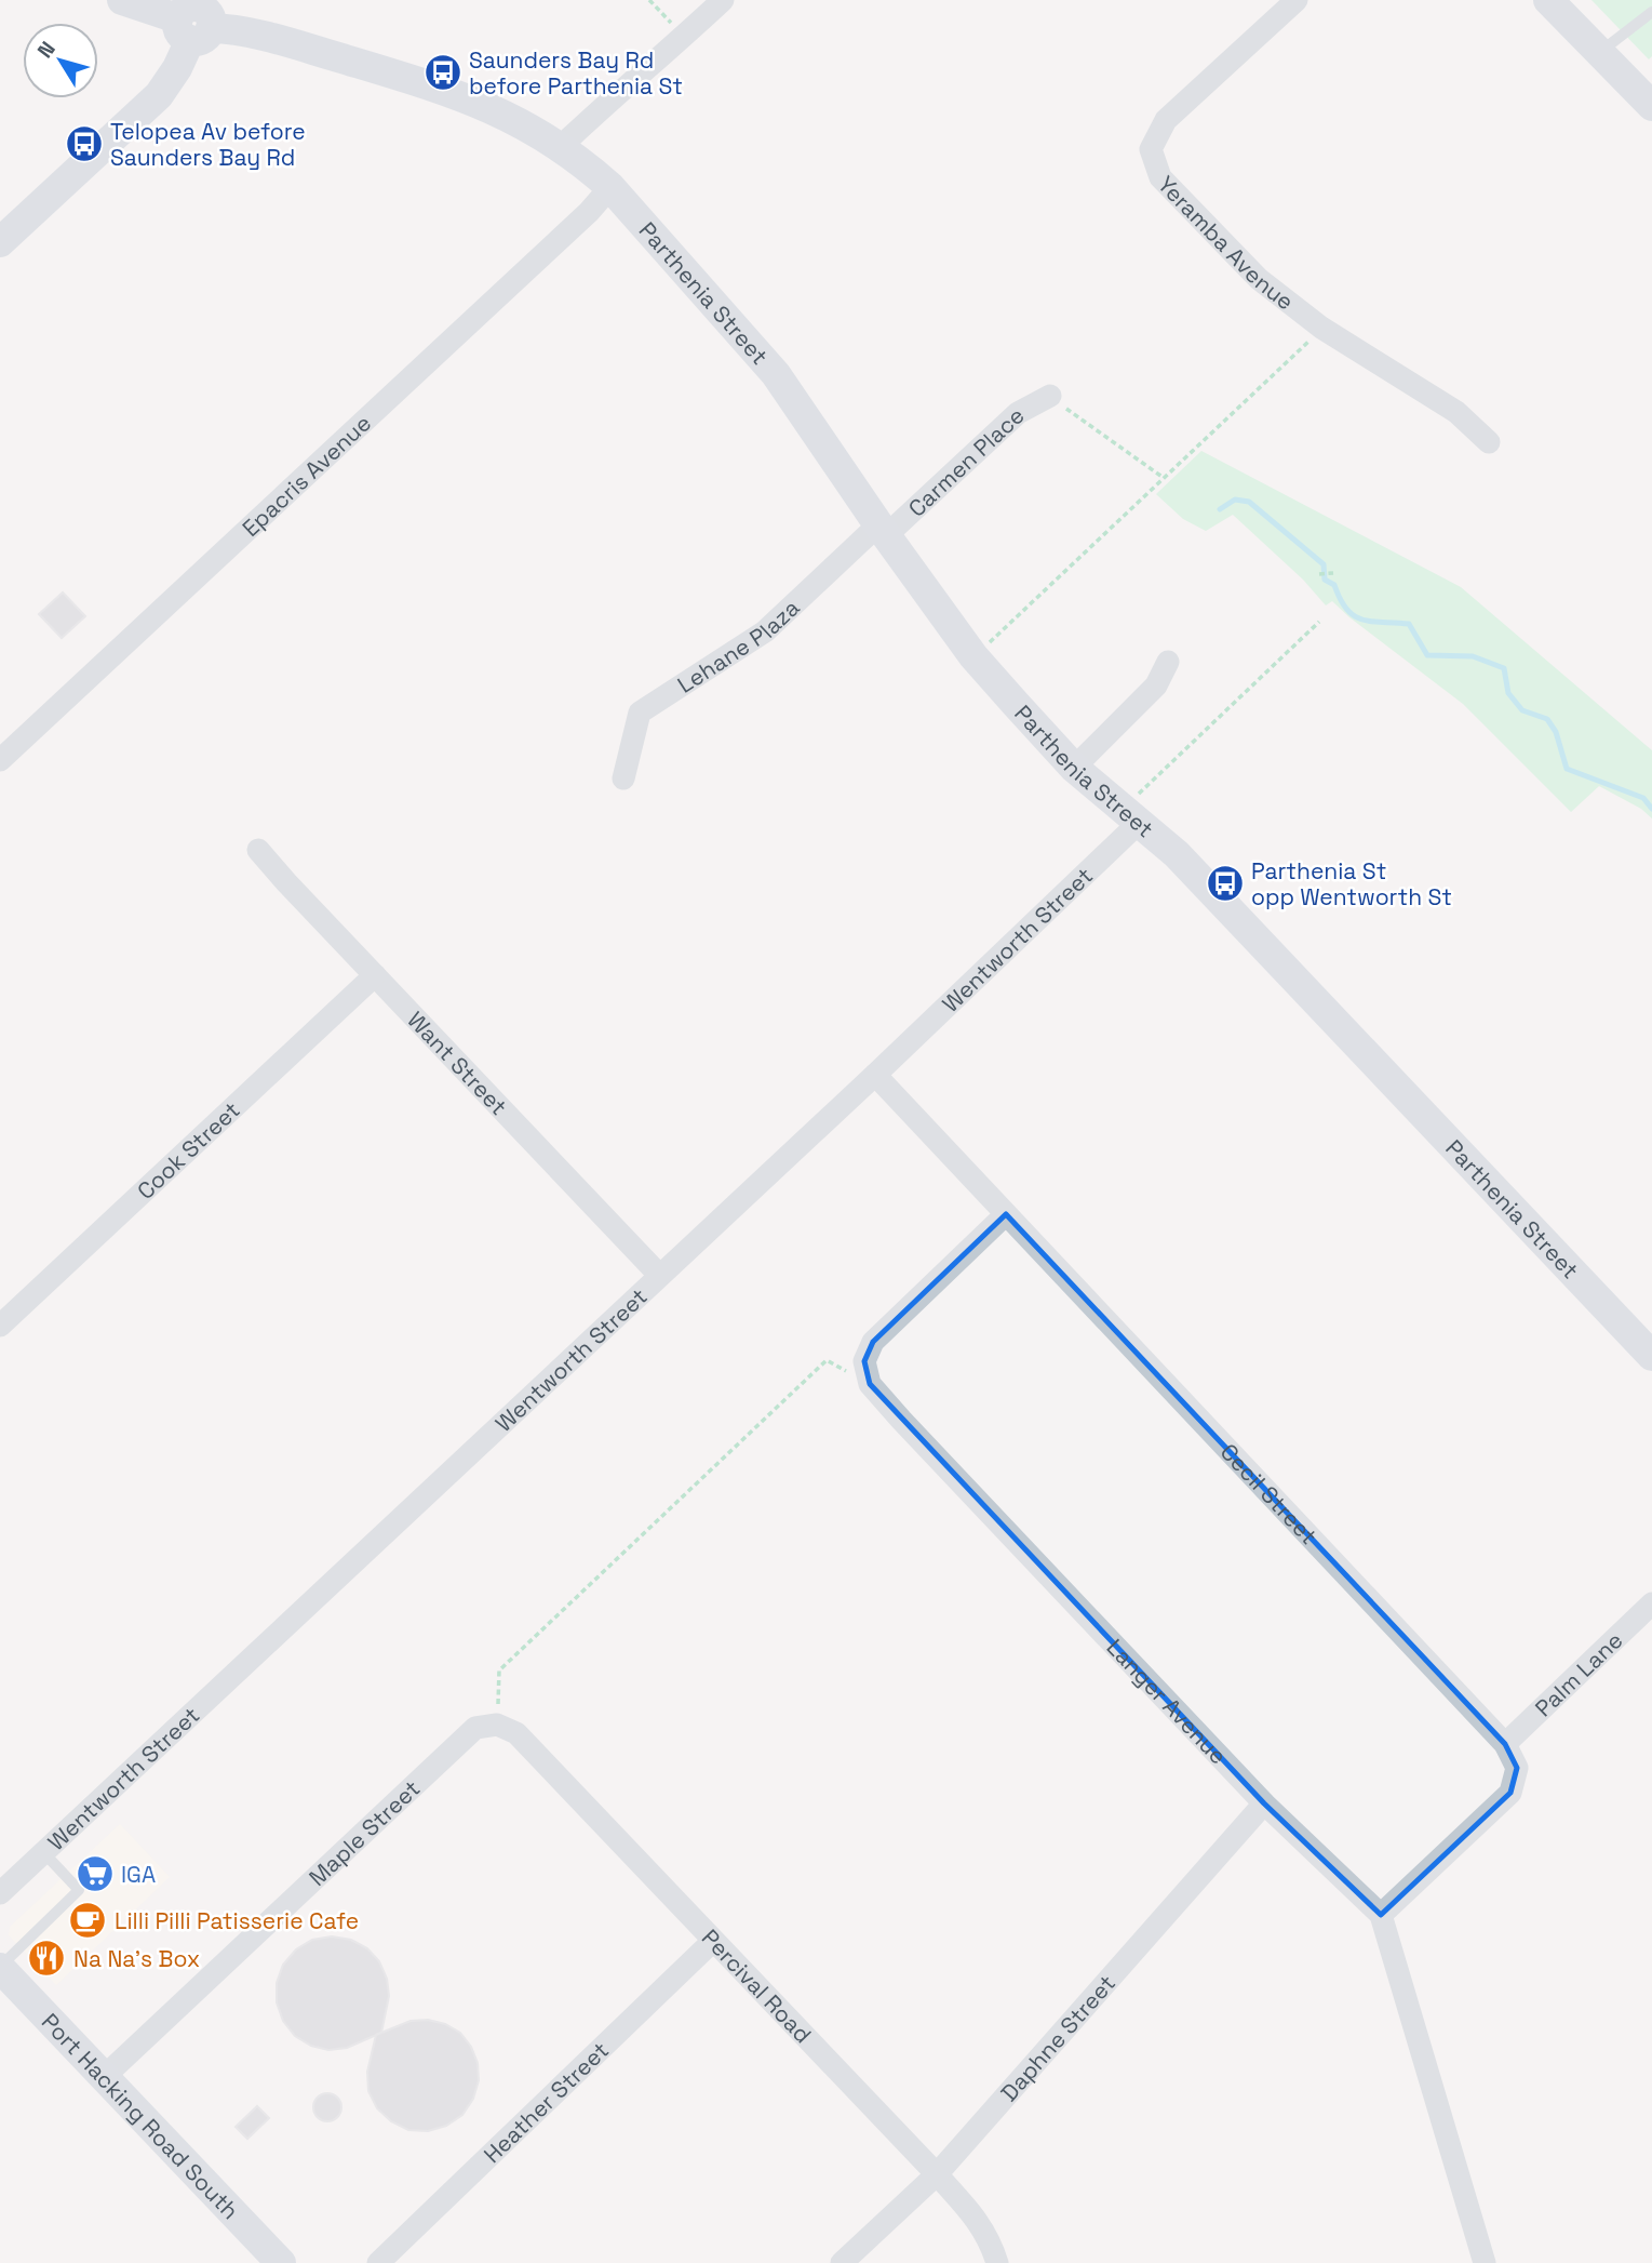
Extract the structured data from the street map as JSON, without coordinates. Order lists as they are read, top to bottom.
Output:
{
  "streets": {
    "street": [
      "Yeramba Avenue",
      "Parthenia Street",
      "Carmen Place",
      "Epacris Avenue",
      "Lehane Plaza",
      "Wentworth Street",
      "Want Street",
      "Cook Street",
      "Cecil Street",
      "Palm Lane",
      "Langer Avenue",
      "Maple Street",
      "Percival Road",
      "Daphne Street",
      "Heather Street",
      "Port Hacking Road South"
    ]
  },
  "crossings": [
    ["Parthenia Street", "Carmen Place"],
    ["Parthenia Street", "Epacris Avenue"],
    ["Parthenia Street", "Lehane Plaza"],
    ["Parthenia Street", "Wentworth Street"],
    ["Carmen Place", "Lehane Plaza"],
    ["Wentworth Street", "Want Street"],
    ["Wentworth Street", "Cecil Street"],
    ["Want Street", "Cook Street"],
    ["Cecil Street", "Palm Lane"],
    ["Cecil Street", "Langer Avenue"],
    ["Langer Avenue", "Daphne Street"],
    ["Maple Street", "Percival Road"],
    ["Maple Street", "Port Hacking Road South"],
    ["Percival Road", "Daphne Street"],
    ["Percival Road", "Heather Street"]
  ],
  "places": {
    "bus stop": ["Saunders Bay Rd before Parthenia St", "Telopea Av before Saunders Bay Rd", "Parthenia St opp Wentworth St"],
    "supermarket": ["IGA"],
    "cafe": ["Lilli Pilli Patisserie Cafe"],
    "restaurant": ["Na Na's Box"]
  },
  "north": "top left"
}
